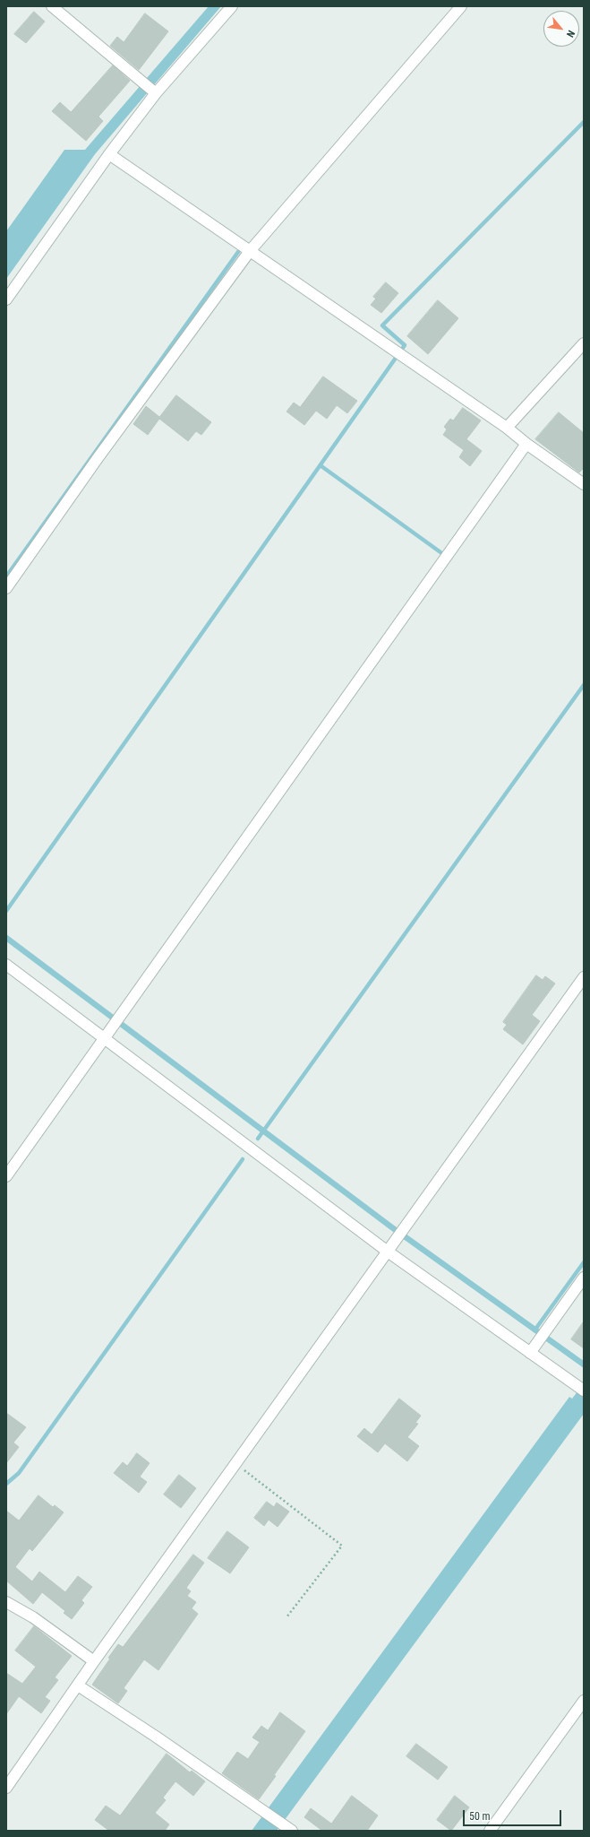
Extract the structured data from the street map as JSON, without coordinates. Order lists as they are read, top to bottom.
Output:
{
  "scale_bar": "50 m",
  "north": "bottom right"
}
